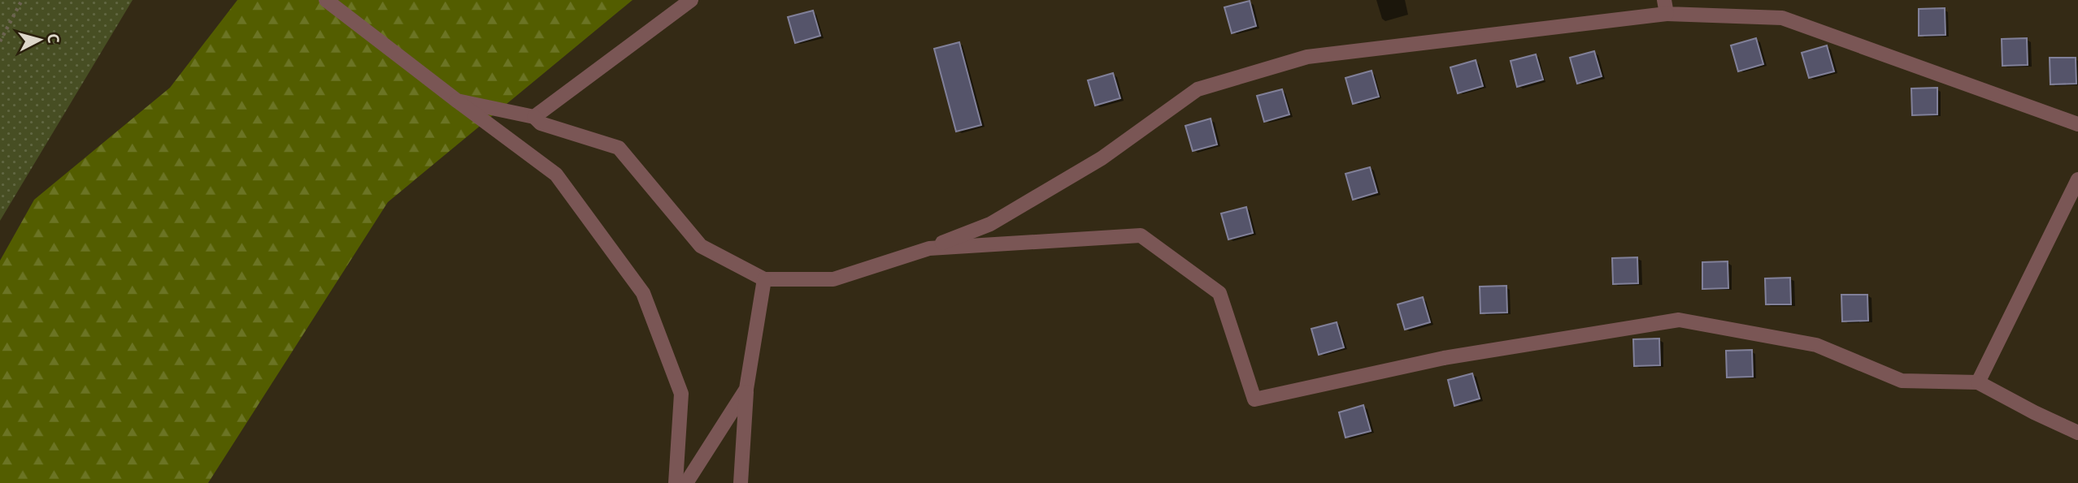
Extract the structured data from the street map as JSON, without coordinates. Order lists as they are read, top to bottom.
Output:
{
  "north": "right"
}
